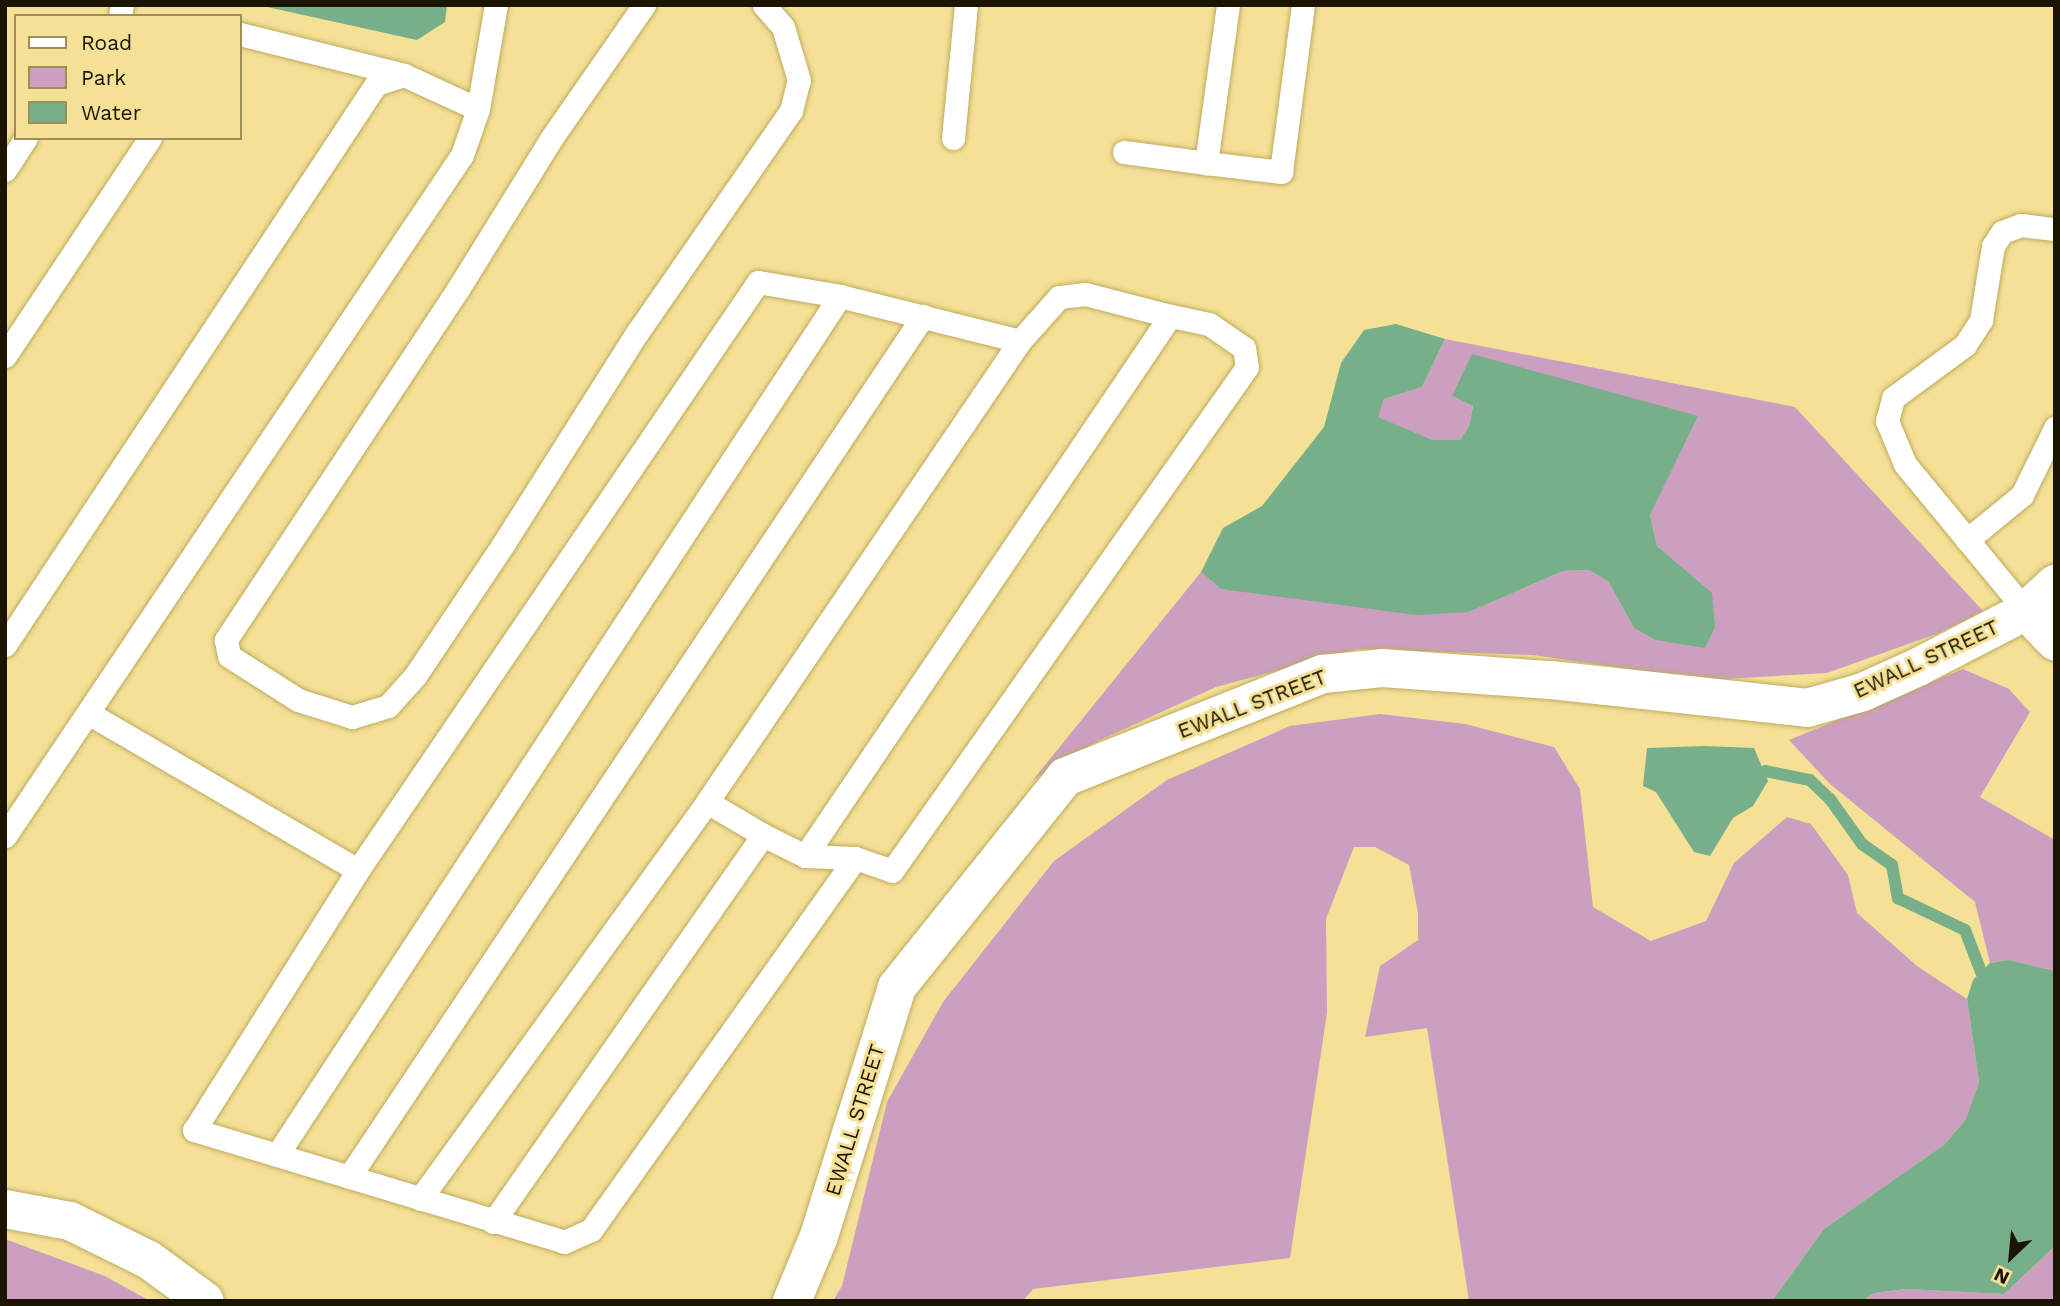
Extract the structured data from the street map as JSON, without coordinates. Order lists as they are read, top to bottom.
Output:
{
  "streets": {
    "street": ["EWALL STREET"]
  },
  "legend": ["Road", "Park", "Water"],
  "north": "bottom left"
}
